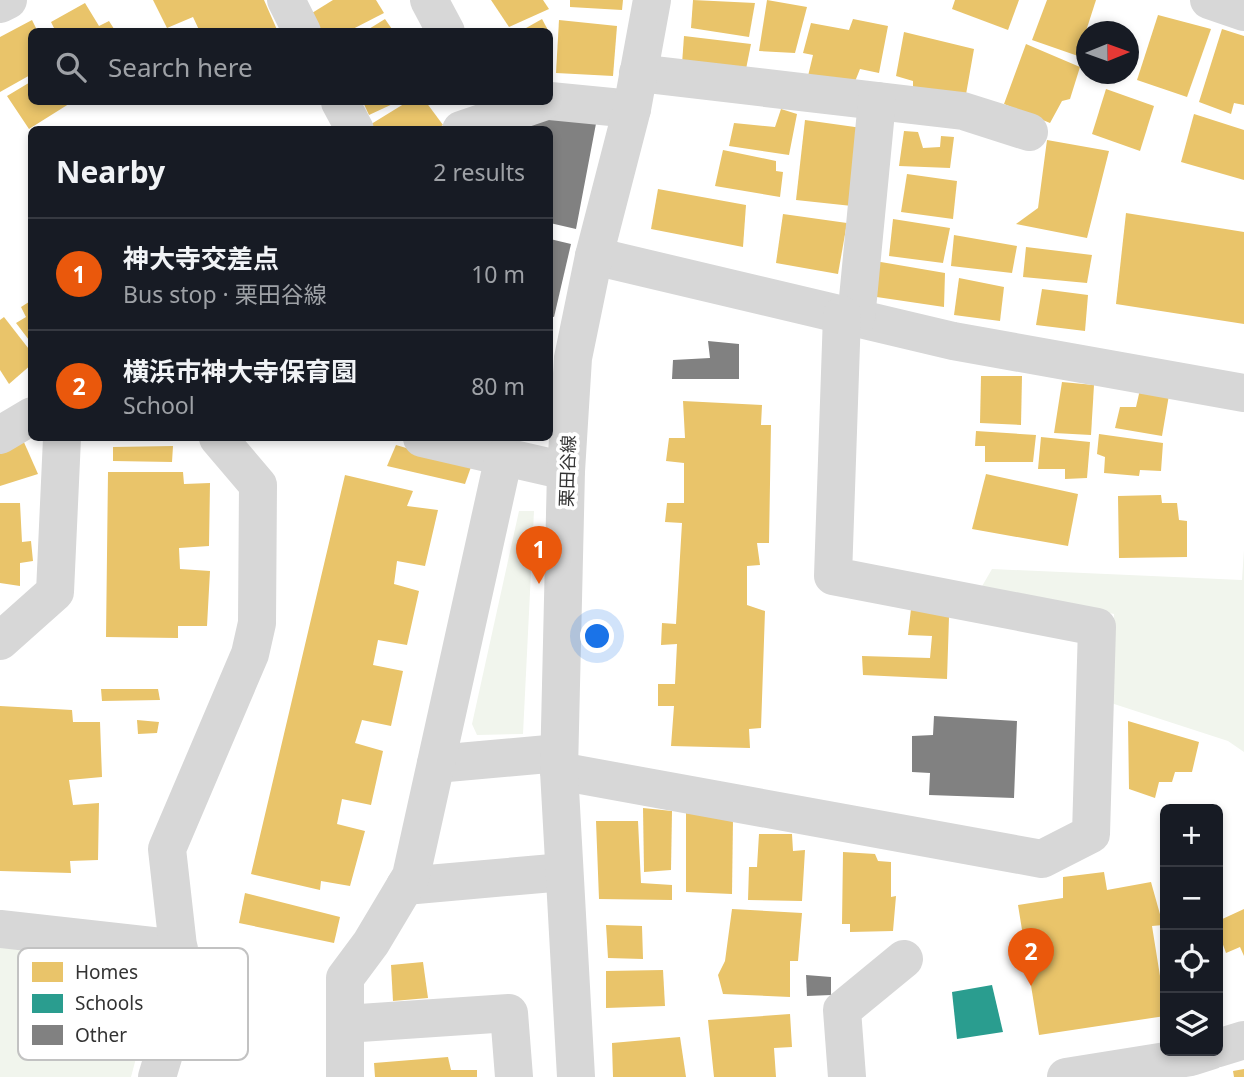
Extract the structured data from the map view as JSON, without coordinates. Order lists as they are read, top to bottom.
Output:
{
  "streets": {
    "street": ["栗田谷線"]
  },
  "legend": ["Homes", "Schools", "Other"],
  "north": "right",
  "page": {
    "search": "Search here",
    "heading": ["Nearby", "2 results"],
    "list": [
      {
        "mark": "1",
        "name": "神大寺交差点",
        "note": "Bus stop · 栗田谷線",
        "value": "10 m"
      },
      {
        "mark": "2",
        "name": "横浜市神大寺保育園",
        "note": "School",
        "value": "80 m"
      }
    ],
    "pins": ["1", "2"],
    "map_buttons": ["+", "−"]
  }
}
